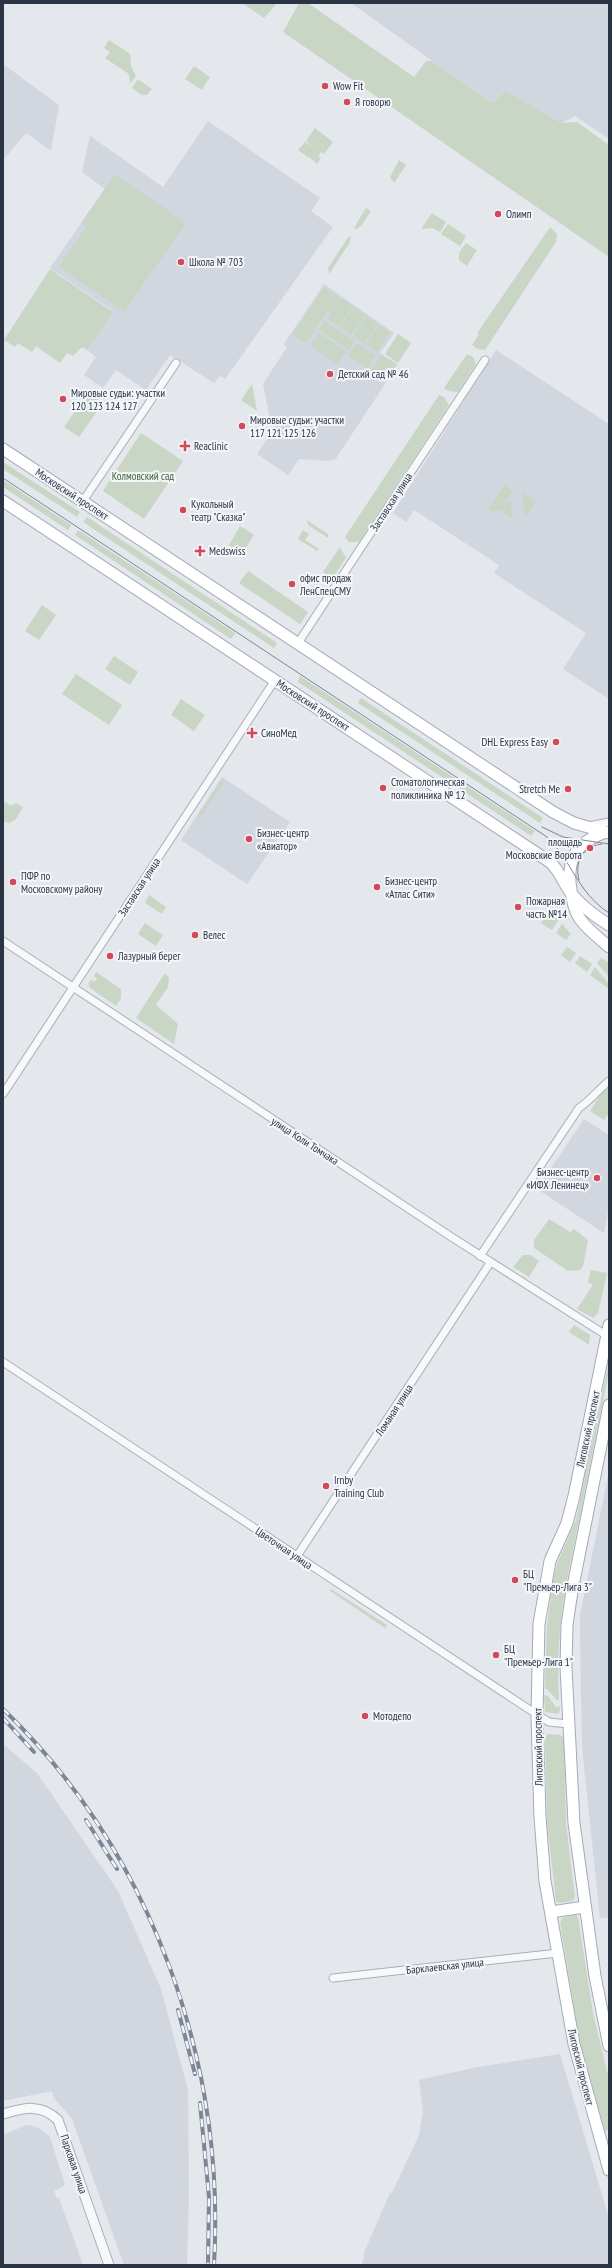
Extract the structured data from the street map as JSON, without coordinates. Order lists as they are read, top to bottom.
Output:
{
  "streets": {
    "main road": ["Московский проспект", "Лиговский проспект"],
    "street": [
      "Заставская улица",
      "улица Коли Томчака",
      "Ломаная улица",
      "Цветочная улица",
      "Барклаевская улица",
      "Парковая улица"
    ]
  },
  "crossings": [
    ["Московский проспект", "Заставская улица"],
    ["Заставская улица", "улица Коли Томчака"],
    ["улица Коли Томчака", "Ломаная улица"],
    ["улица Коли Томчака", "Лиговский проспект"],
    ["Ломаная улица", "Цветочная улица"],
    ["Лиговский проспект", "Цветочная улица"],
    ["Лиговский проспект", "Барклаевская улица"]
  ],
  "parks": ["Колмовский сад"],
  "places": {
    "other": [
      "Wow Fit",
      "Я говорю",
      "Олимп",
      "Школа № 703",
      "Детский сад № 46",
      "Мировые судьи: участки 120 123 124 127",
      "Мировые судьи: участки 117 121 125 126",
      "Кукольный театр \"Сказка\"",
      "офис продаж ЛенСпецСМУ",
      "DHL Express Easy",
      "Стоматологическая поликлиника № 12",
      "Stretch Me",
      "Бизнес-центр «Авиатор»",
      "площадь Московские Ворота",
      "ПФР по Московскому району",
      "Бизнес-центр «Атлас Сити»",
      "Пожарная часть №14",
      "Велес",
      "Лазурный берег",
      "Бизнес-центр «ИФХ Ленинец»",
      "Irnby Training Club",
      "БЦ \"Премьер-Лига 3\"",
      "БЦ \"Премьер-Лига 1\"",
      "Мотодепо"
    ],
    "health": ["Reaclinic", "Medswiss", "СиноМед"]
  }
}
